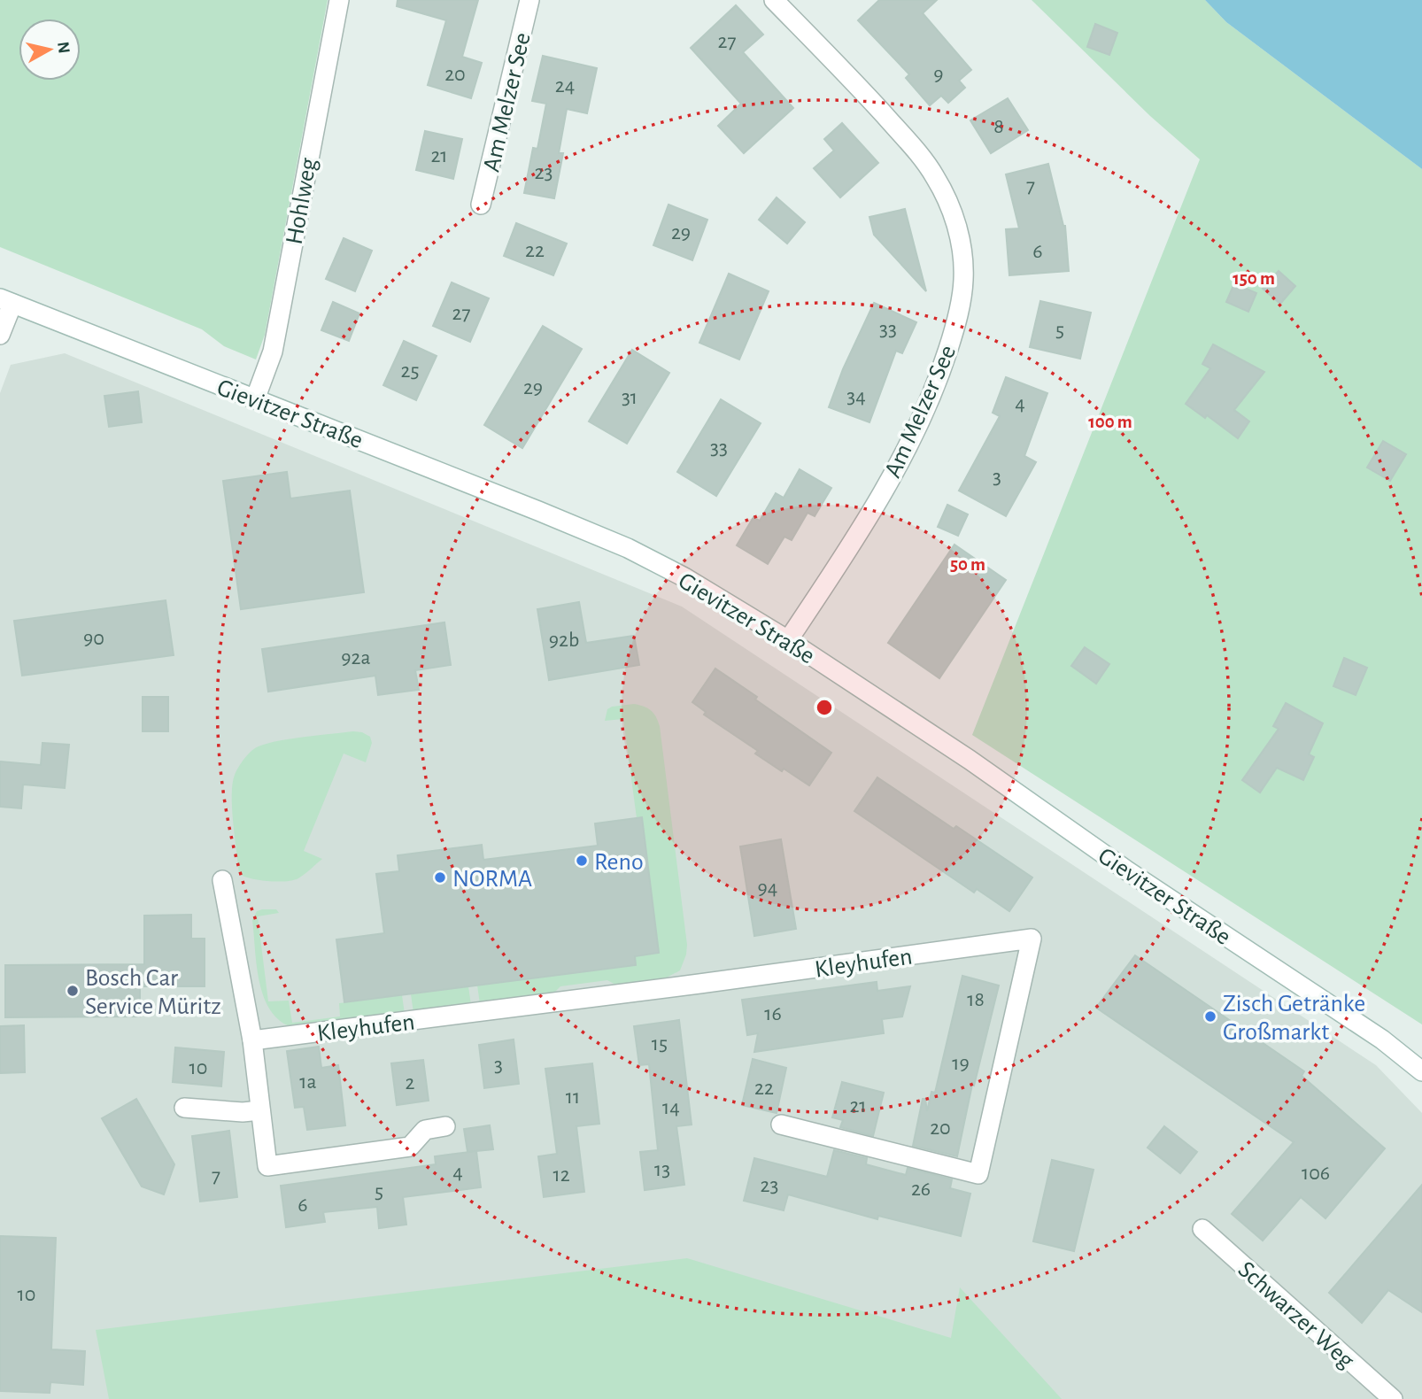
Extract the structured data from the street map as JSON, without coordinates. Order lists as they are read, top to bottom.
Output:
{
  "streets": {
    "street": [
      "Am Melzer See",
      "Hohlweg",
      "Gievitzer Straße",
      "Kleyhufen",
      "Schwarzer Weg"
    ]
  },
  "crossings": [
    ["Am Melzer See", "Gievitzer Straße"],
    ["Hohlweg", "Gievitzer Straße"]
  ],
  "places": [
    "Reno",
    "NORMA",
    "Bosch Car Service Müritz",
    "Zisch Getränke Großmarkt"
  ],
  "house_numbers": [
    "27",
    "20",
    "9",
    "24",
    "8",
    "21",
    "23",
    "7",
    "29",
    "22",
    "6",
    "27",
    "33",
    "5",
    "25",
    "29",
    "34",
    "31",
    "4",
    "33",
    "3",
    "90",
    "92b",
    "92a",
    "94",
    "18",
    "16",
    "15",
    "19",
    "3",
    "10",
    "1a",
    "2",
    "22",
    "11",
    "21",
    "14",
    "20",
    "13",
    "4",
    "106",
    "12",
    "7",
    "23",
    "26",
    "5",
    "6",
    "10"
  ],
  "north": "right",
  "rings": ["150 m", "100 m", "50 m"]
}
